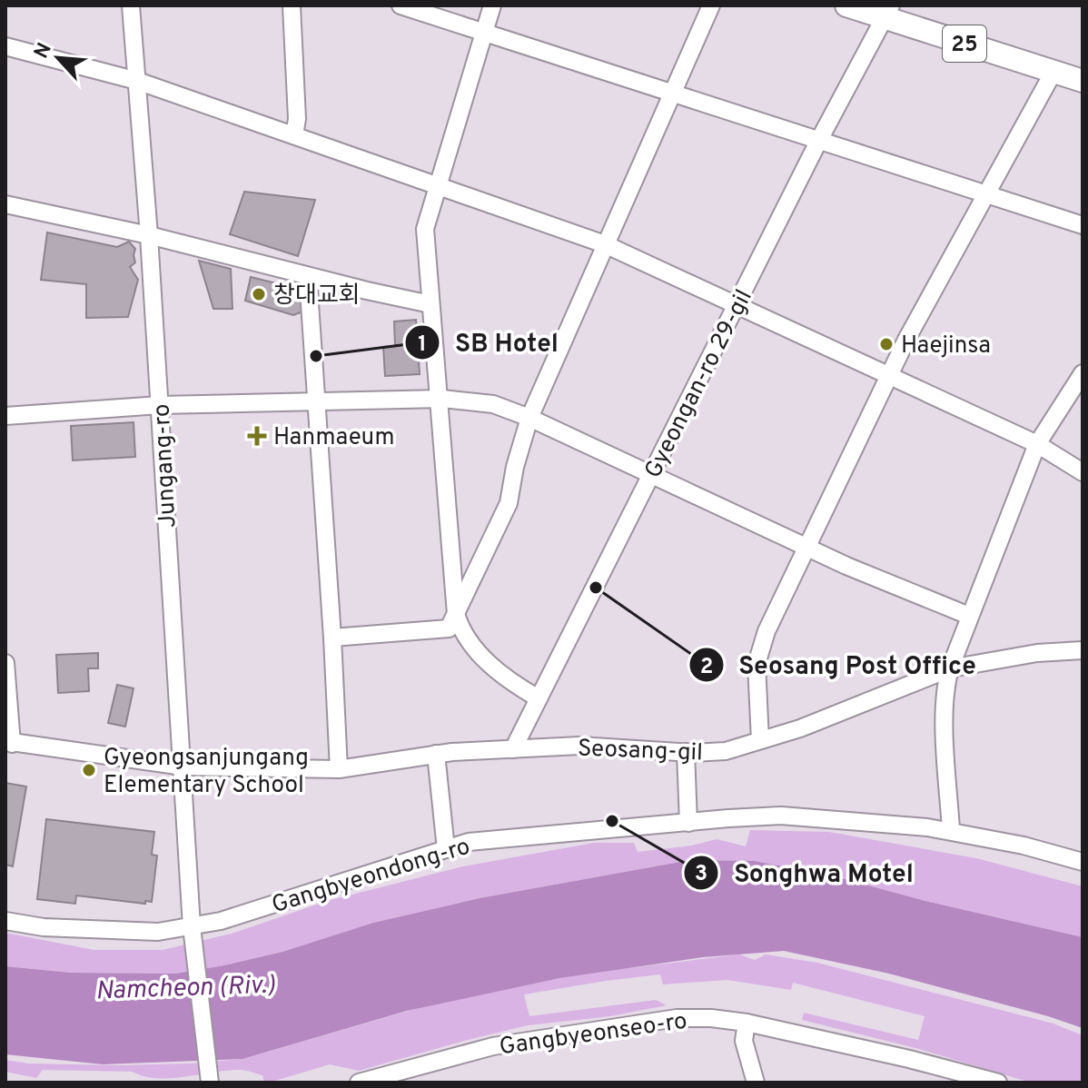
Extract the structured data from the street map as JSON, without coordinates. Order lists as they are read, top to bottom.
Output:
{
  "streets": {
    "main road": ["25"],
    "street": [
      "Gyeongan-ro 29-gil",
      "Jungang-ro",
      "Seosang-gil",
      "Gangbyeondong-ro",
      "Gangbyeonseo-ro"
    ]
  },
  "crossings": [
    ["25", "Gyeongan-ro 29-gil"],
    ["Gyeongan-ro 29-gil", "Seosang-gil"],
    ["Jungang-ro", "Seosang-gil"],
    ["Jungang-ro", "Gangbyeondong-ro"]
  ],
  "water": ["Namcheon (Riv.)"],
  "places": {
    "other": [
      "창대교회",
      "Haejinsa",
      "SB Hotel",
      "Seosang Post Office",
      "Gyeongsanjungang Elementary School",
      "Songhwa Motel"
    ],
    "health": ["Hanmaeum"]
  },
  "north": "top left"
}
